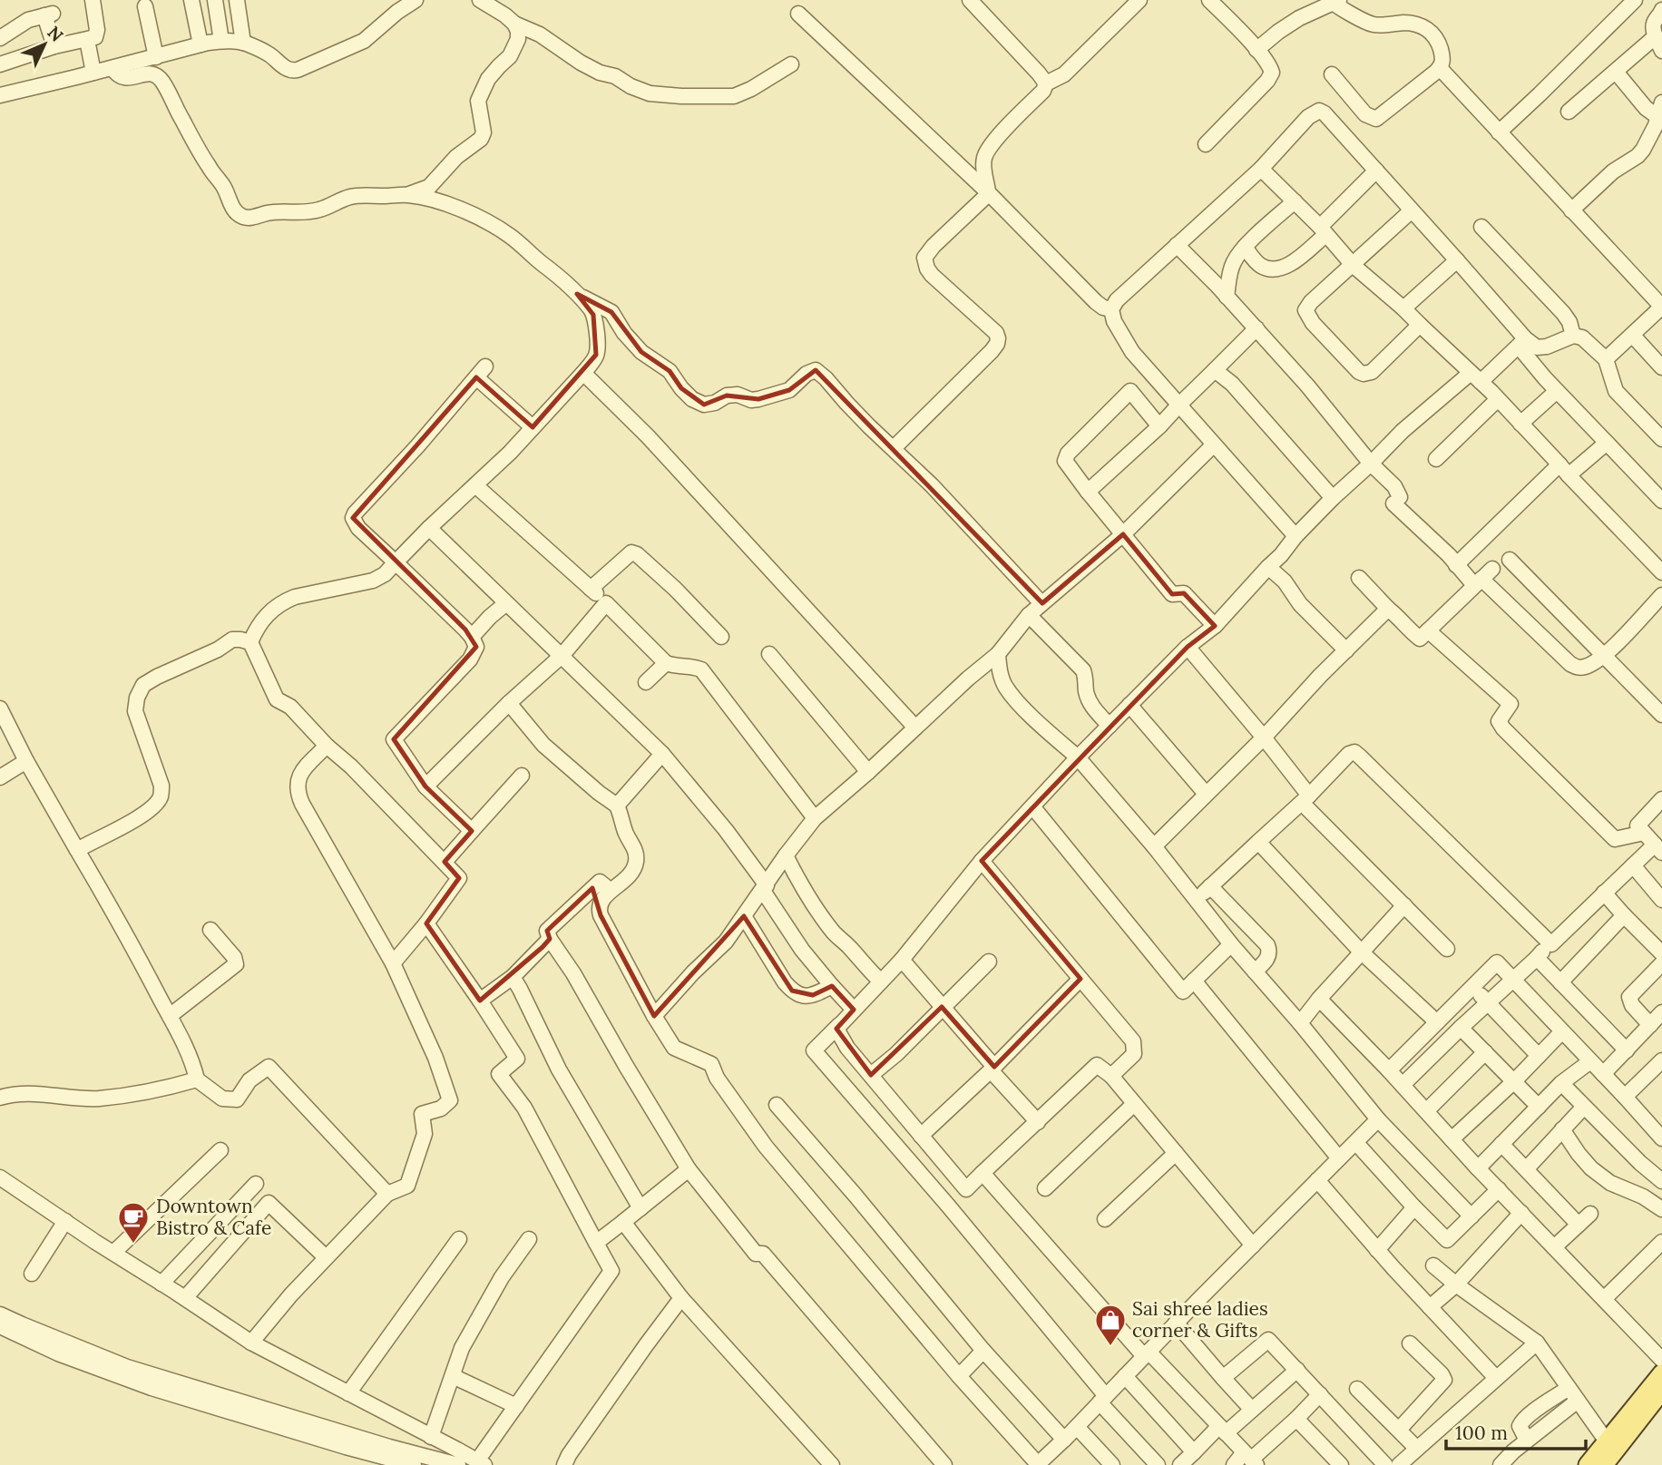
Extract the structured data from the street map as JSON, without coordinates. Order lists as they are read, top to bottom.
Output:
{
  "places": {
    "cafe": ["Downtown Bistro & Cafe"],
    "shop": ["Sai shree ladies corner & Gifts"]
  },
  "scale_bar": "100 m",
  "north": "top right"
}
